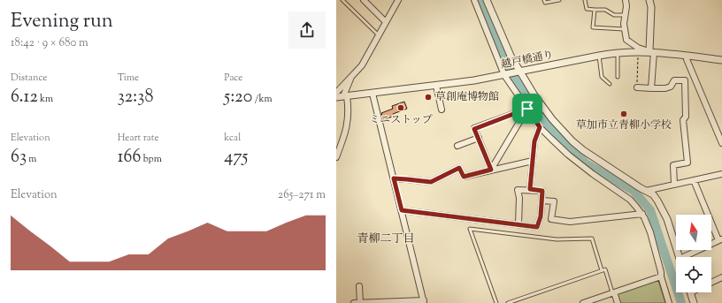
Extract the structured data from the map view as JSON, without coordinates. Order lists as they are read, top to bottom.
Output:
{
  "streets": {
    "street": ["越戸橋通り"]
  },
  "districts": ["青柳二丁目"],
  "places": ["草創庵博物館", "ミニストップ", "草加市立青柳小学校"],
  "north": "top",
  "page": {
    "heading": ["Evening run", "18:42 · 9 × 680 m"],
    "stats": [
      ["Distance", "6.12 km"],
      ["Time", "32:38"],
      ["Pace", "5:20 /km"],
      ["Elevation", "63 m"],
      ["Heart rate", "166 bpm"],
      ["kcal", "475"]
    ],
    "chart": ["Elevation", "265–271 m"]
  }
}
